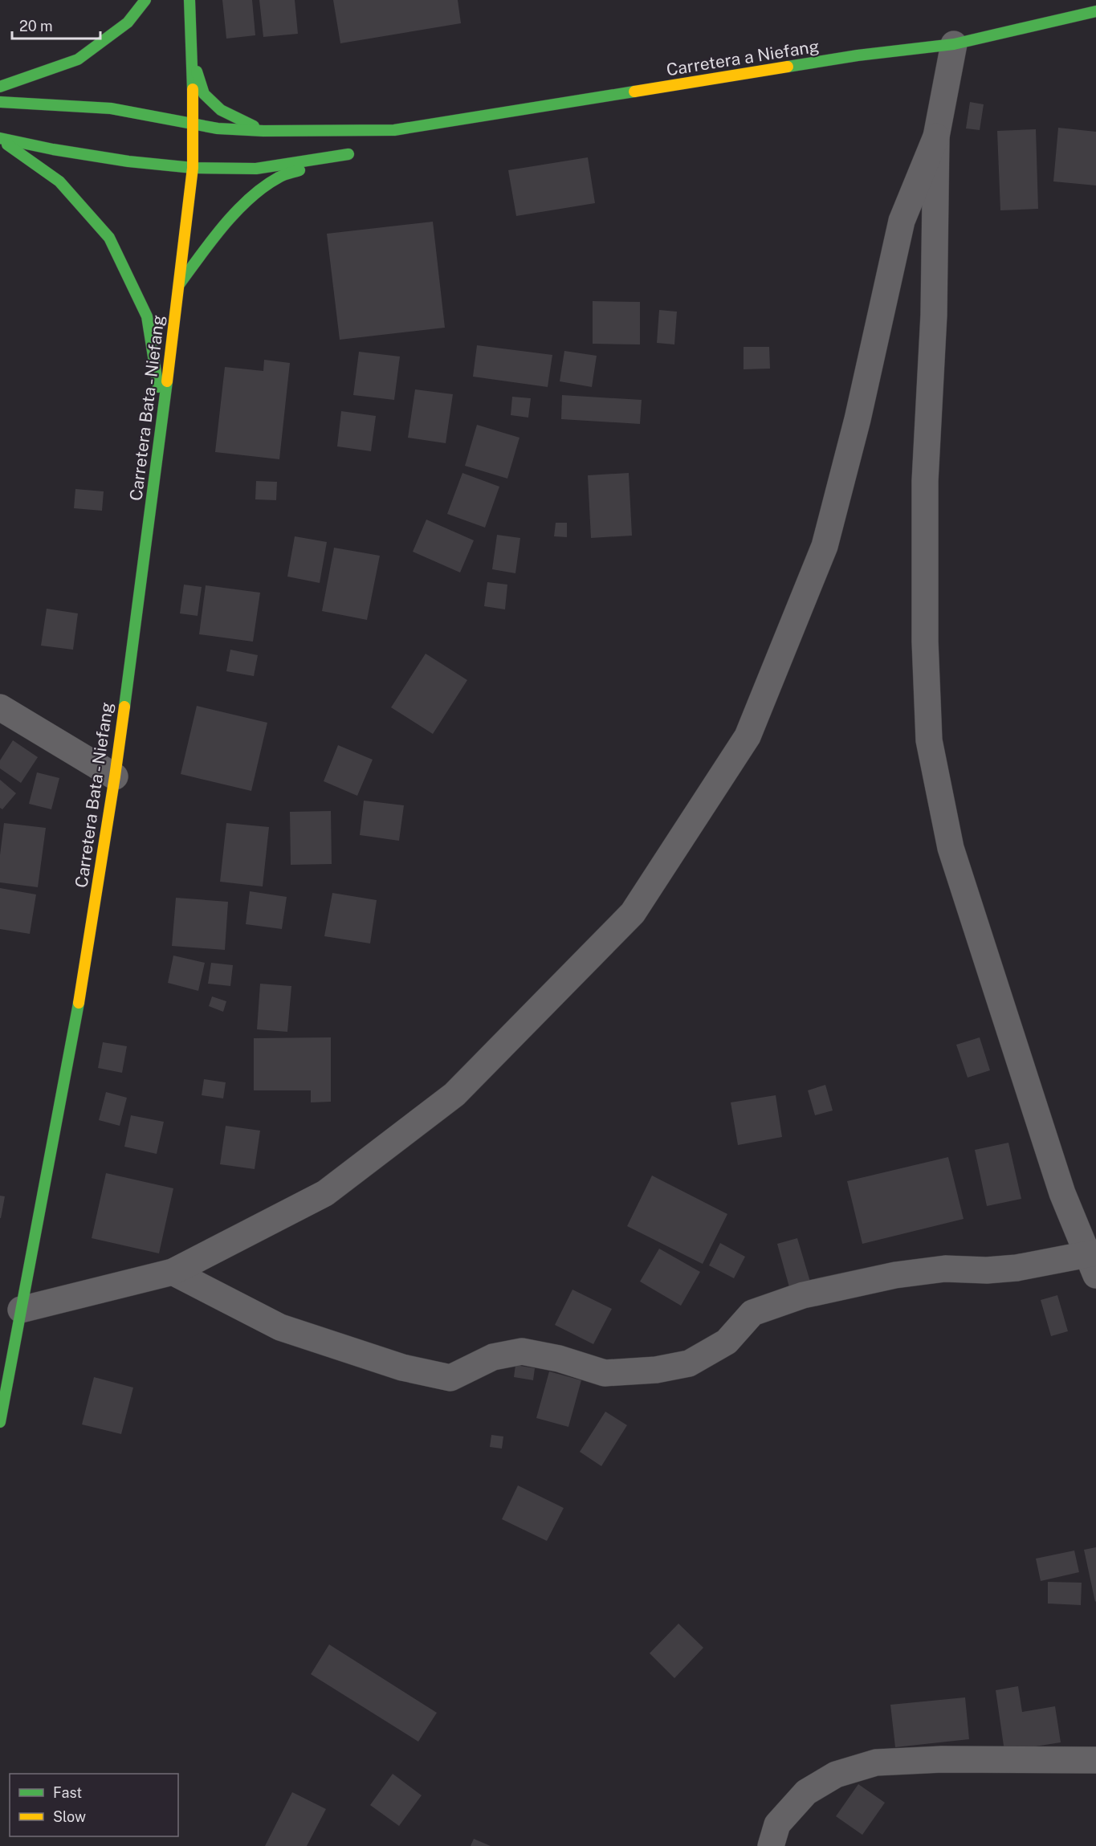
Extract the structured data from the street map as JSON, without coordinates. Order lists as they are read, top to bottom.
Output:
{
  "streets": {
    "main road": ["Carretera a Niefang", "Carretera Bata - Niefang"]
  },
  "legend": ["Fast", "Slow"],
  "scale_bar": "20 m"
}
